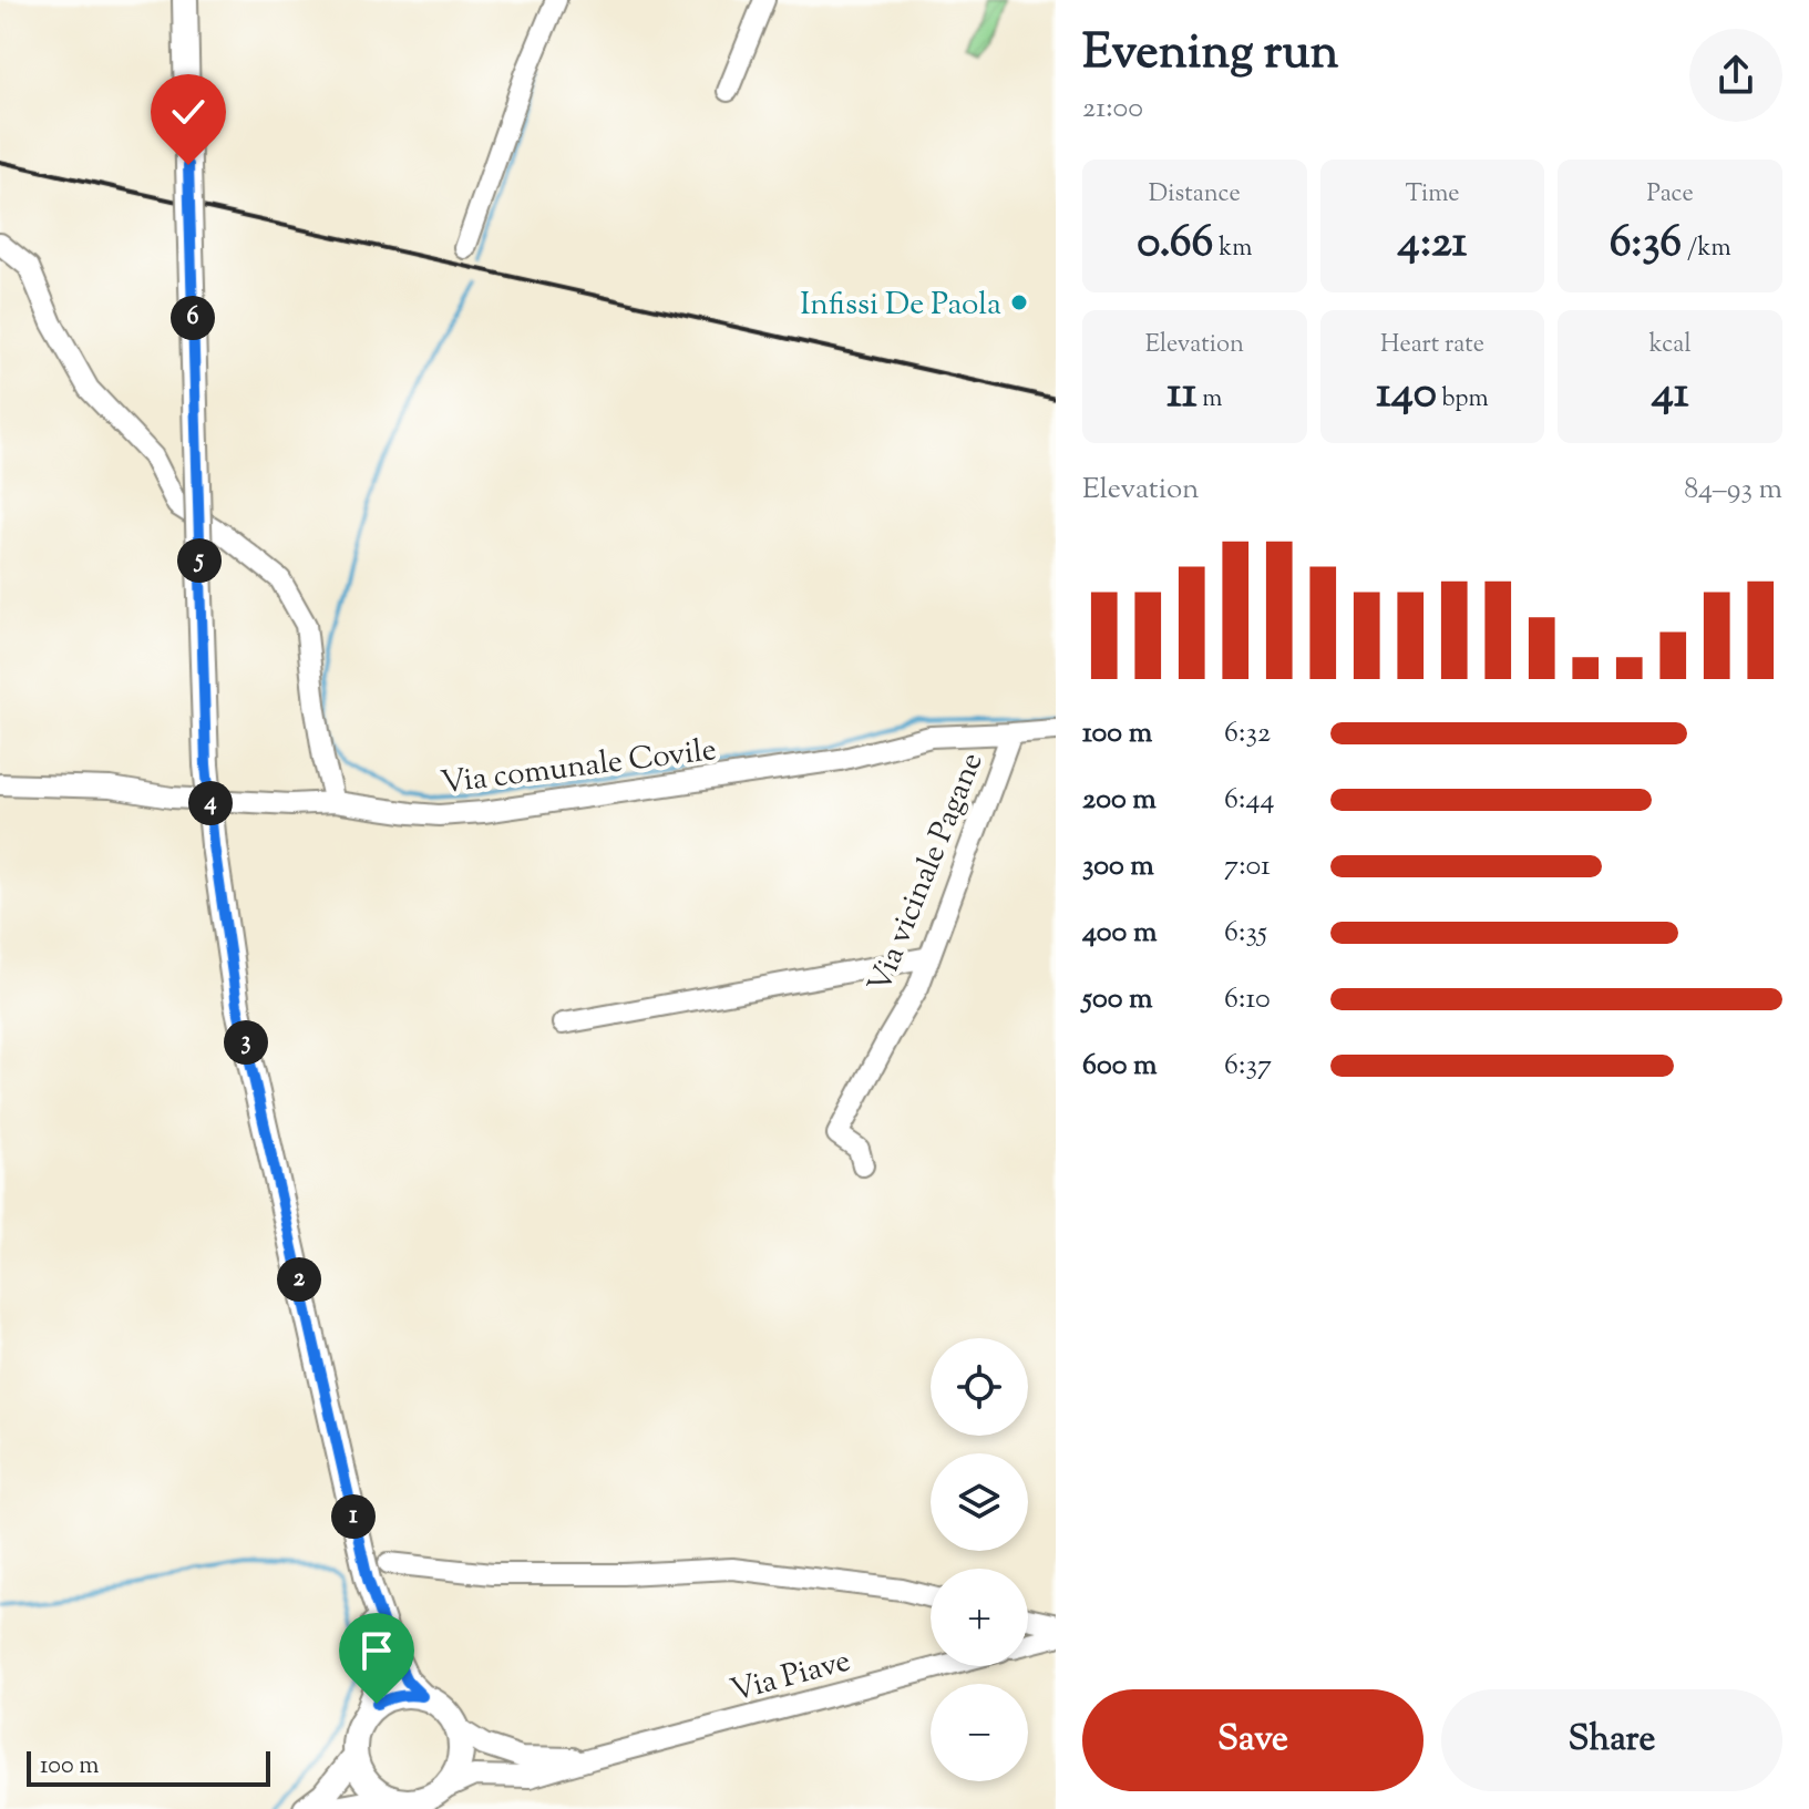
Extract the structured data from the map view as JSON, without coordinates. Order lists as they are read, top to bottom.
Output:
{
  "streets": {
    "street": ["Via comunale Covile", "Via vicinale Pagane", "Via Piave"]
  },
  "crossings": [
    ["Via comunale Covile", "Via vicinale Pagane"]
  ],
  "places": ["Infissi De Paola"],
  "scale_bar": "100 m",
  "page": {
    "heading": ["Evening run", "21:00"],
    "stats": [
      ["Distance", "0.66 km"],
      ["Time", "4:21"],
      ["Pace", "6:36 /km"],
      ["Elevation", "11 m"],
      ["Heart rate", "140 bpm"],
      ["kcal", "41"]
    ],
    "pins": [
      "6",
      "5",
      "4",
      "3",
      "2",
      "1"
    ],
    "chart": ["Elevation", "84–93 m"],
    "list": [
      {
        "name": "100 m",
        "note": "6:32"
      },
      {
        "name": "200 m",
        "note": "6:44"
      },
      {
        "name": "300 m",
        "note": "7:01"
      },
      {
        "name": "400 m",
        "note": "6:35"
      },
      {
        "name": "500 m",
        "note": "6:10"
      },
      {
        "name": "600 m",
        "note": "6:37"
      }
    ],
    "map_buttons": ["+", "−"],
    "buttons": ["Save", "Share"],
    "scale": "100 m"
  }
}
